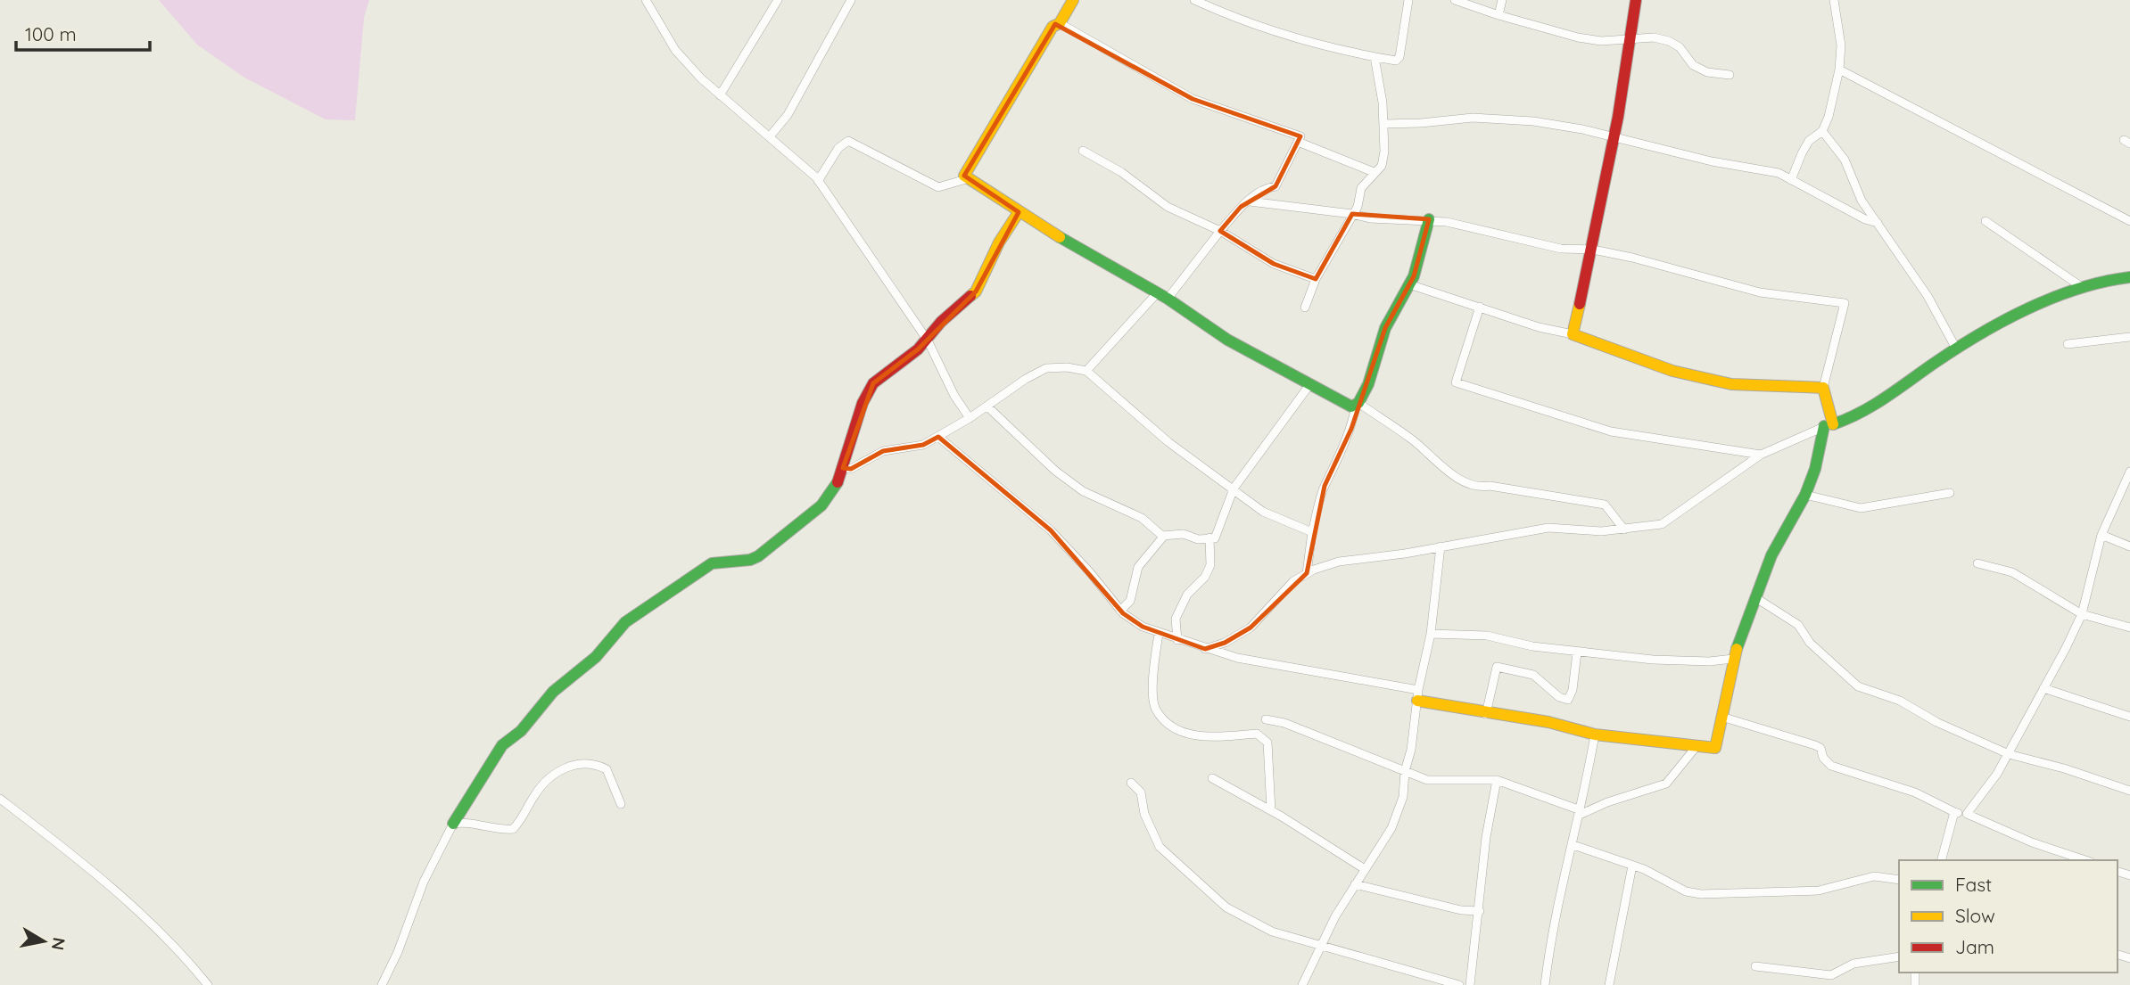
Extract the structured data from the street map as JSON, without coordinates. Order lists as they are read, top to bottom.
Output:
{
  "legend": ["Fast", "Slow", "Jam"],
  "scale_bar": "100 m",
  "north": "right"
}
